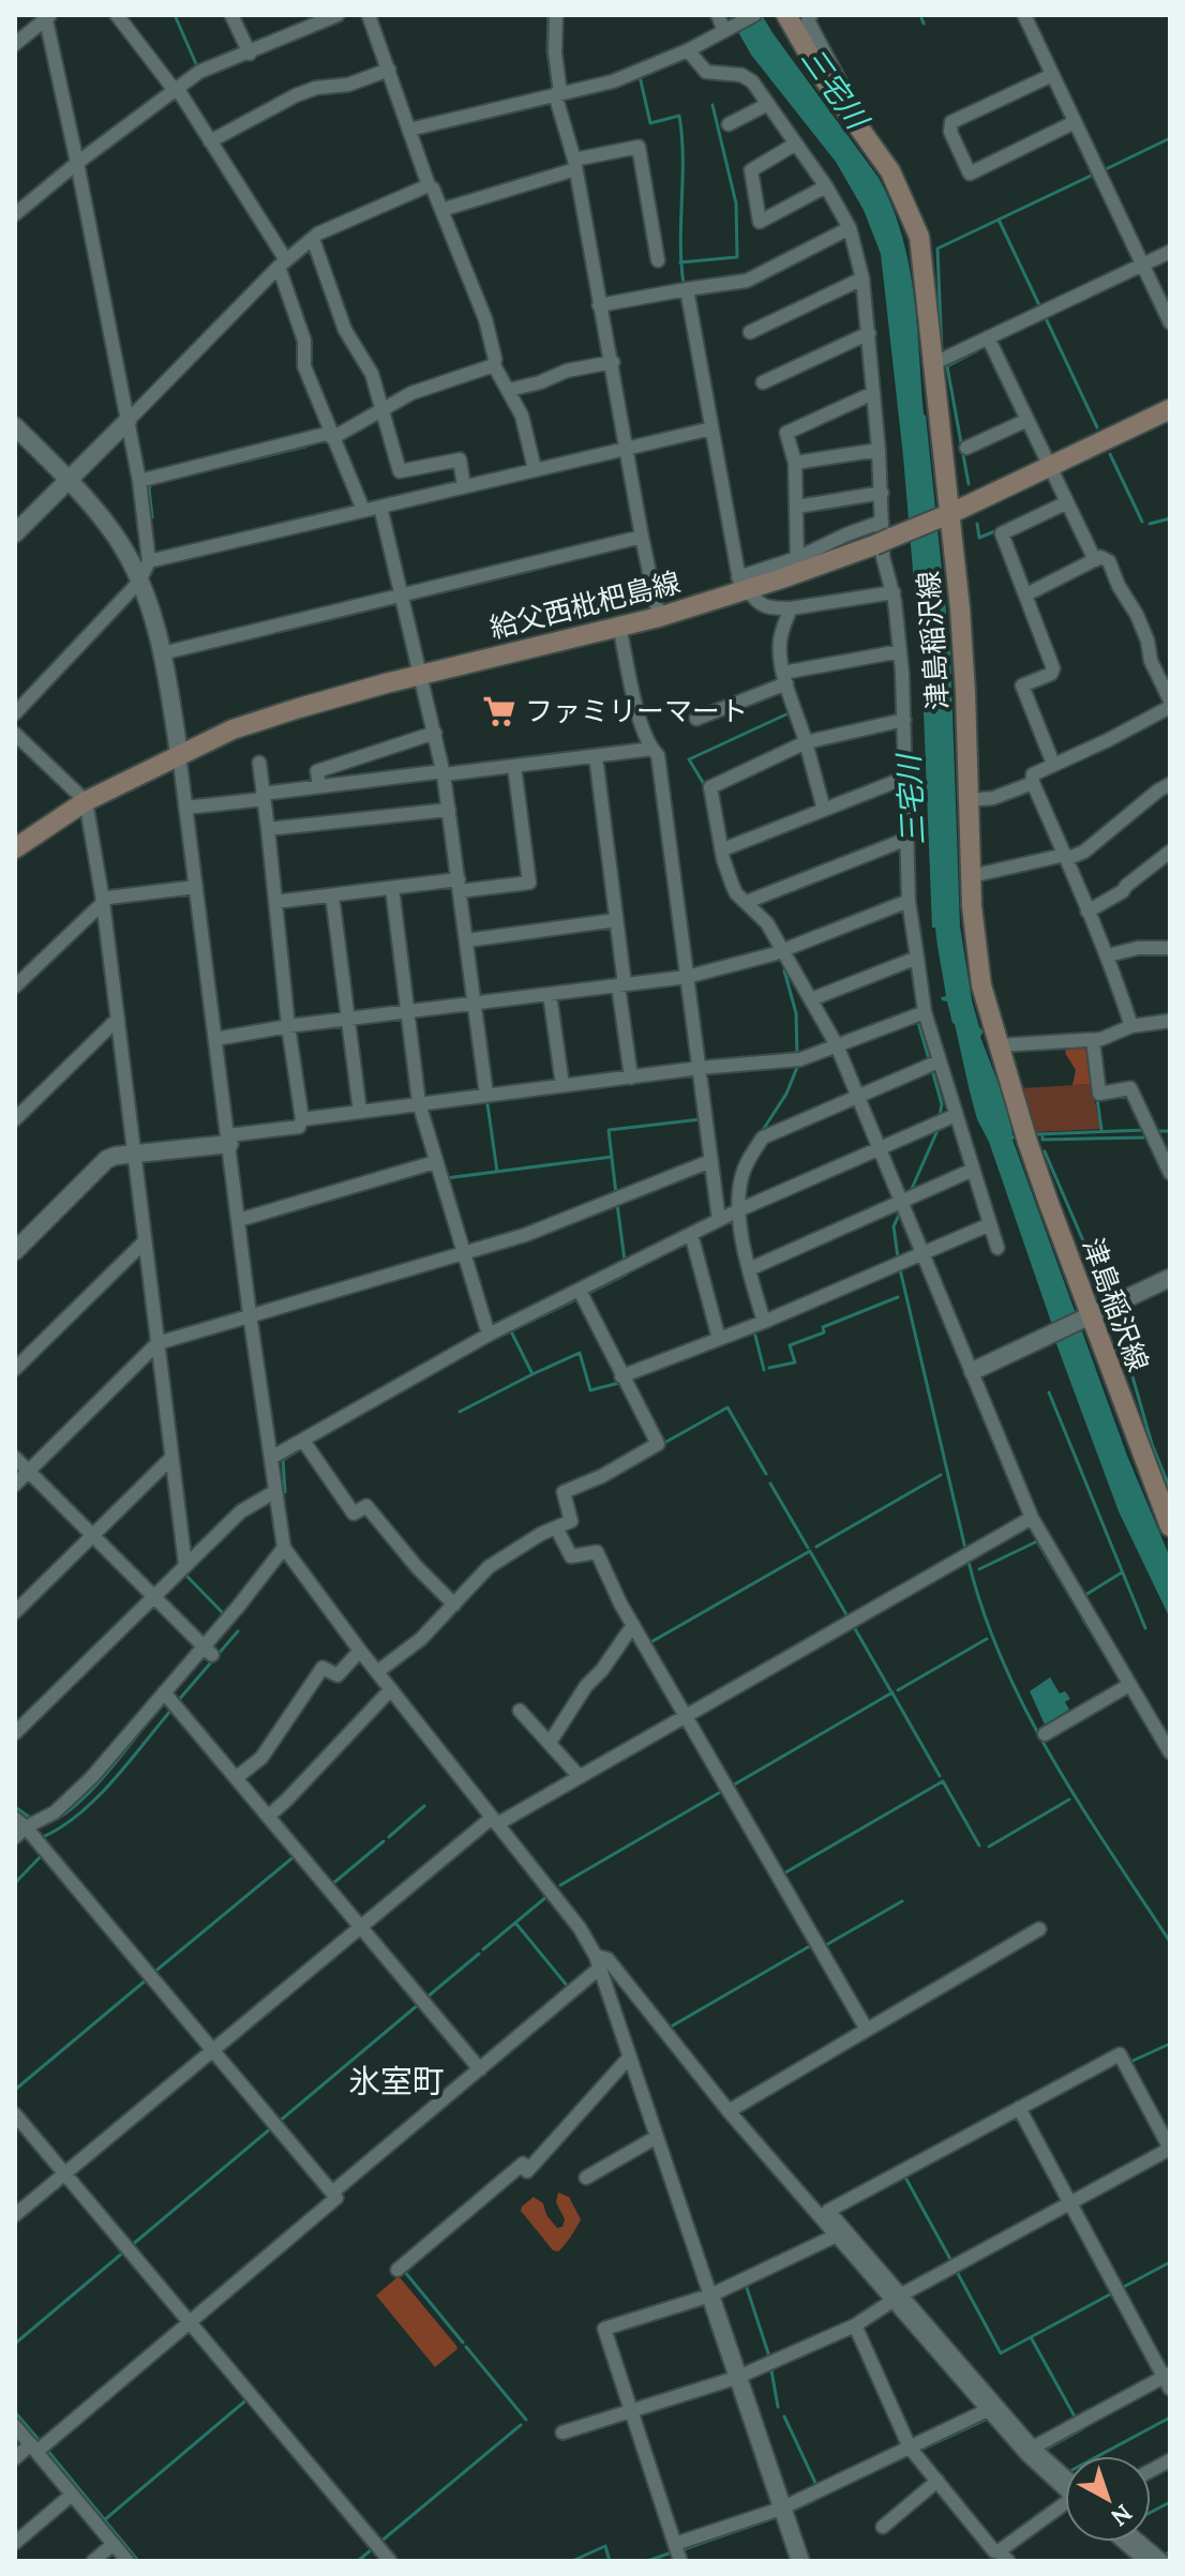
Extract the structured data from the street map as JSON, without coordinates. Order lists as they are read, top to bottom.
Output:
{
  "streets": {
    "main road": ["給父西枇杷島線", "津島稲沢線"]
  },
  "crossings": [
    ["給父西枇杷島線", "津島稲沢線"]
  ],
  "districts": ["氷室町"],
  "water": ["三宅川"],
  "places": {
    "supermarket": ["ファミリーマート"]
  },
  "north": "bottom right"
}
